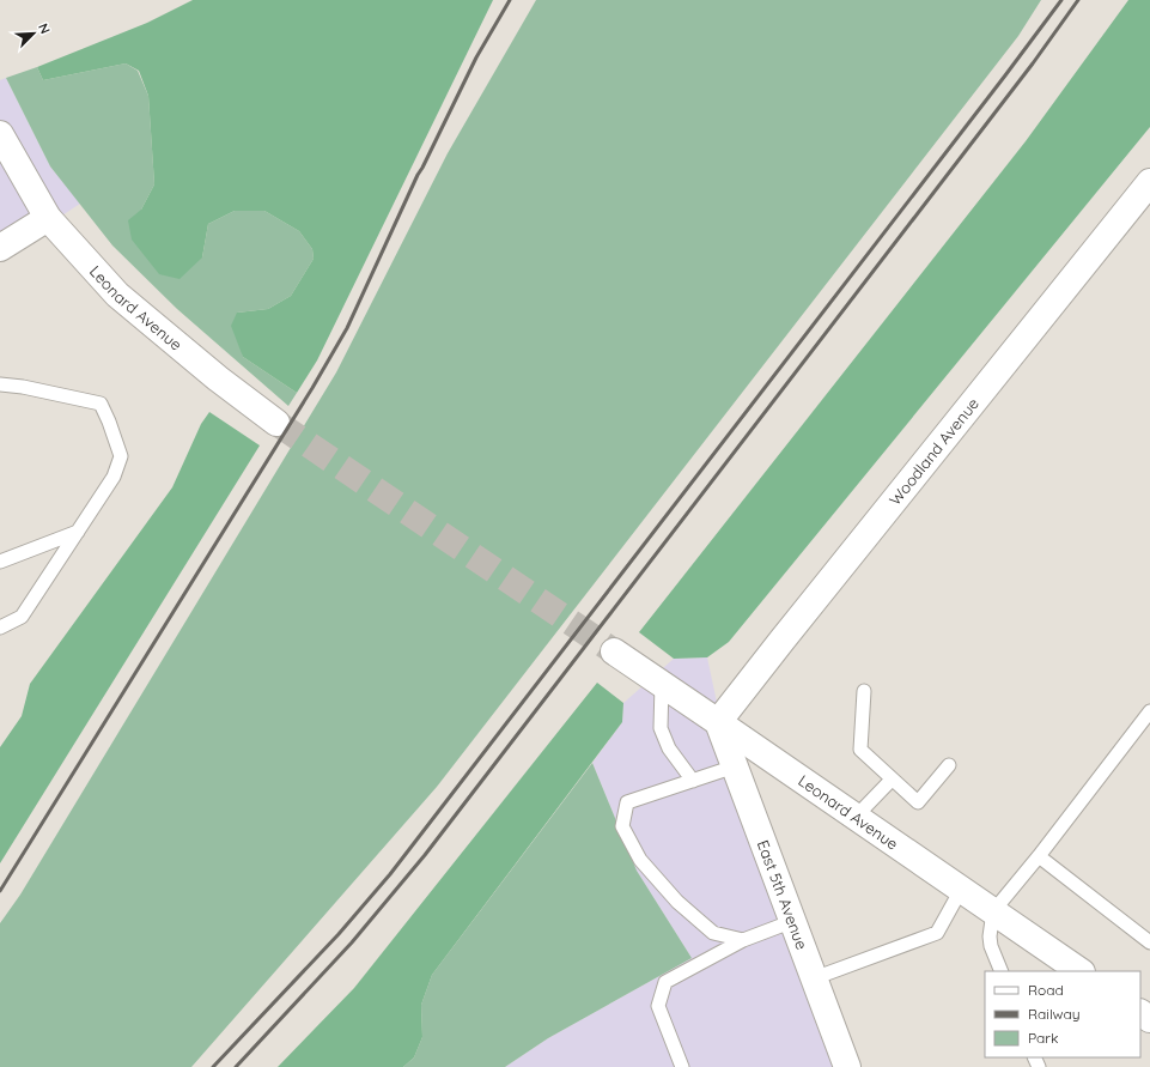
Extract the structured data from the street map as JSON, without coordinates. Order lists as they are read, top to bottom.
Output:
{
  "streets": {
    "street": ["Leonard Avenue", "Woodland Avenue", "East 5th Avenue"]
  },
  "crossings": [
    ["Leonard Avenue", "Woodland Avenue"],
    ["Leonard Avenue", "East 5th Avenue"],
    ["Woodland Avenue", "East 5th Avenue"]
  ],
  "legend": ["Road", "Railway", "Park"],
  "north": "top right"
}
